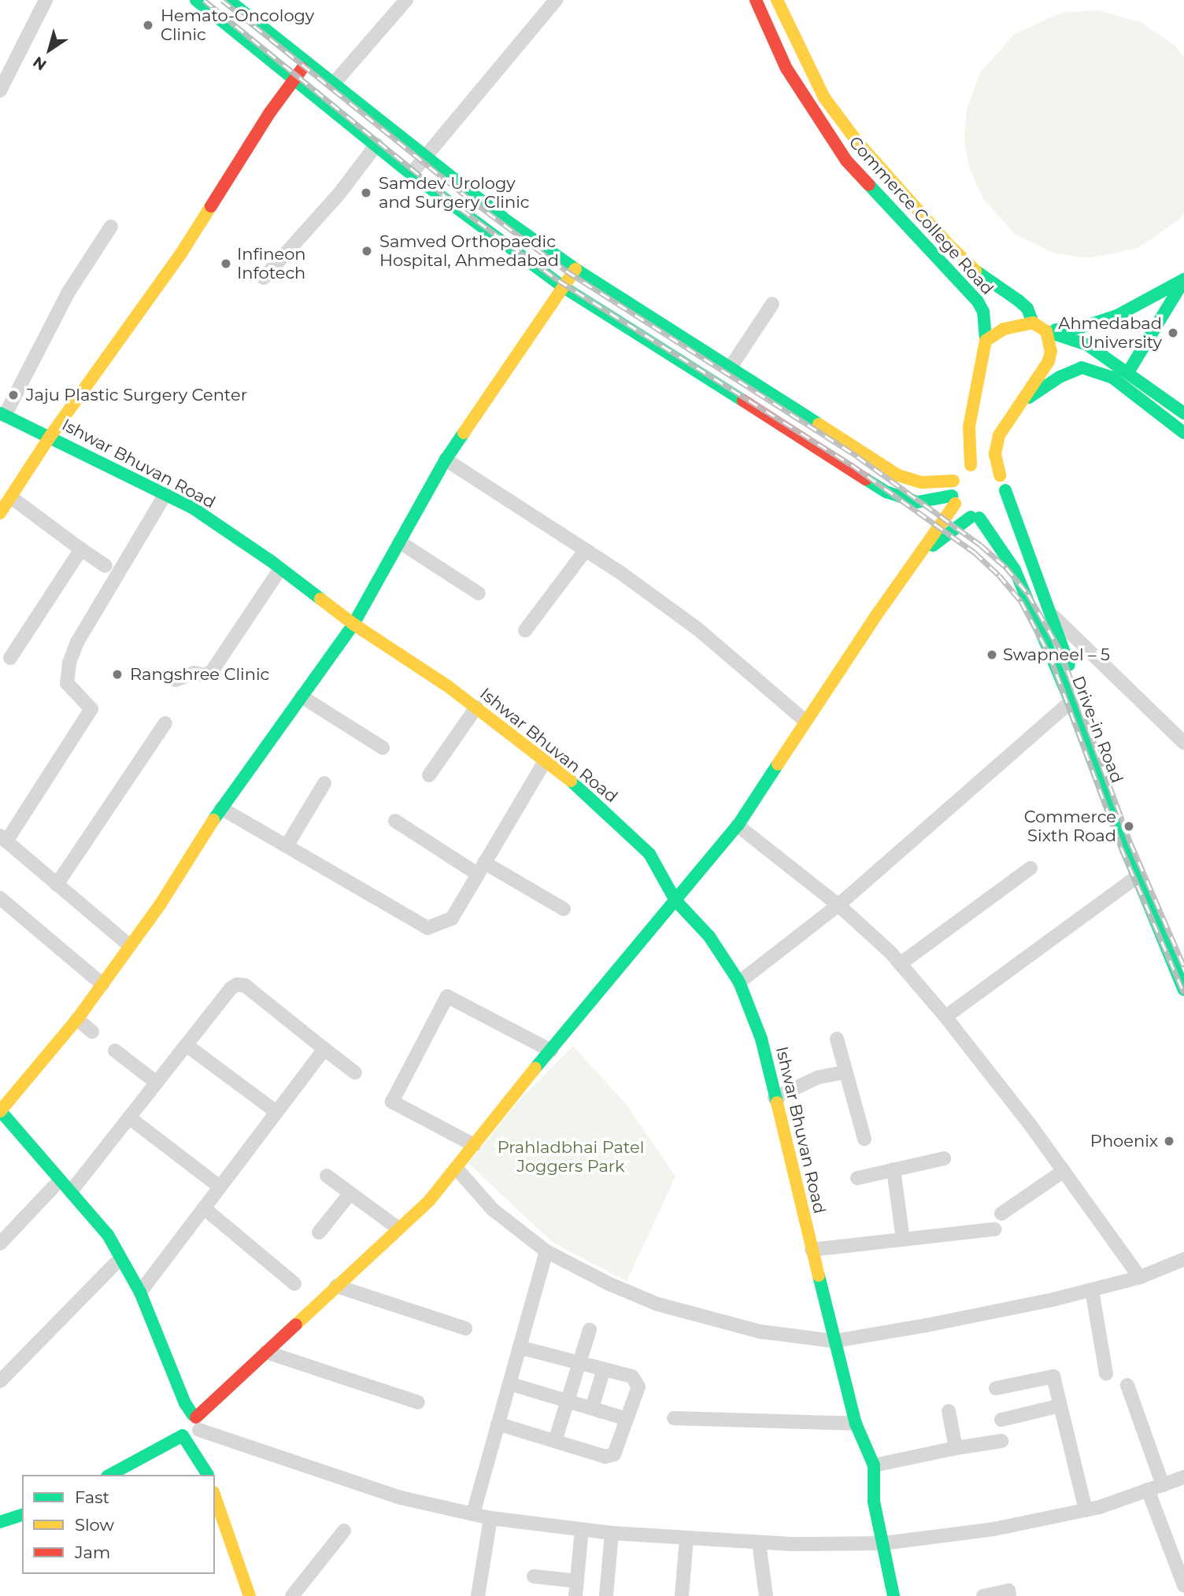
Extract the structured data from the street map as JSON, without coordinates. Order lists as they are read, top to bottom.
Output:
{
  "streets": {
    "street": ["Commerce College Road", "Ishwar Bhuvan Road", "Drive-in Road"]
  },
  "crossings": [
    ["Commerce College Road", "Drive-in Road"]
  ],
  "parks": ["Prahladbhai Patel Joggers Park"],
  "places": [
    "Hemato-Oncology Clinic",
    "Samdev Urology and Surgery Clinic",
    "Samved Orthopaedic Hospital, Ahmedabad",
    "Infineon Infotech",
    "Ahmedabad University",
    "Jaju Plastic Surgery Center",
    "Swapneel – 5",
    "Rangshree Clinic",
    "Commerce Sixth Road",
    "Phoenix"
  ],
  "legend": ["Fast", "Slow", "Jam"],
  "north": "bottom left"
}
